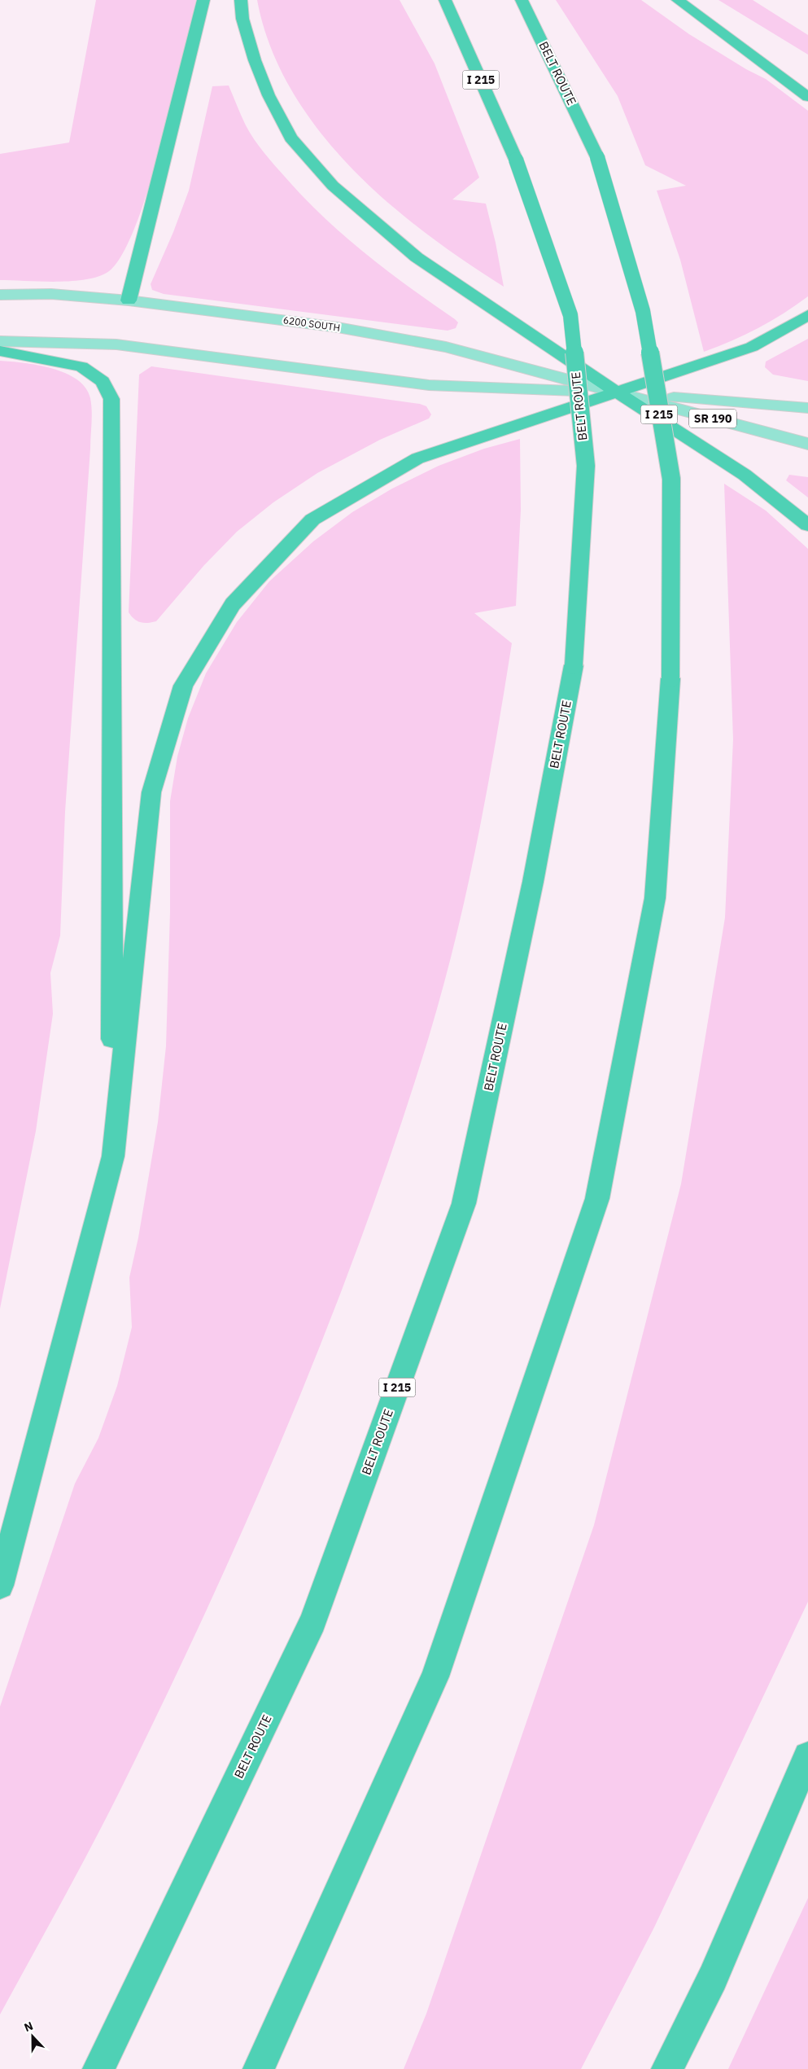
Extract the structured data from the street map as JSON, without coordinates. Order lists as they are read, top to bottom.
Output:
{
  "streets": {
    "highway": ["BELT ROUTE", "I 215"],
    "main road": ["6200 SOUTH", "SR 190"]
  },
  "north": "top"
}
